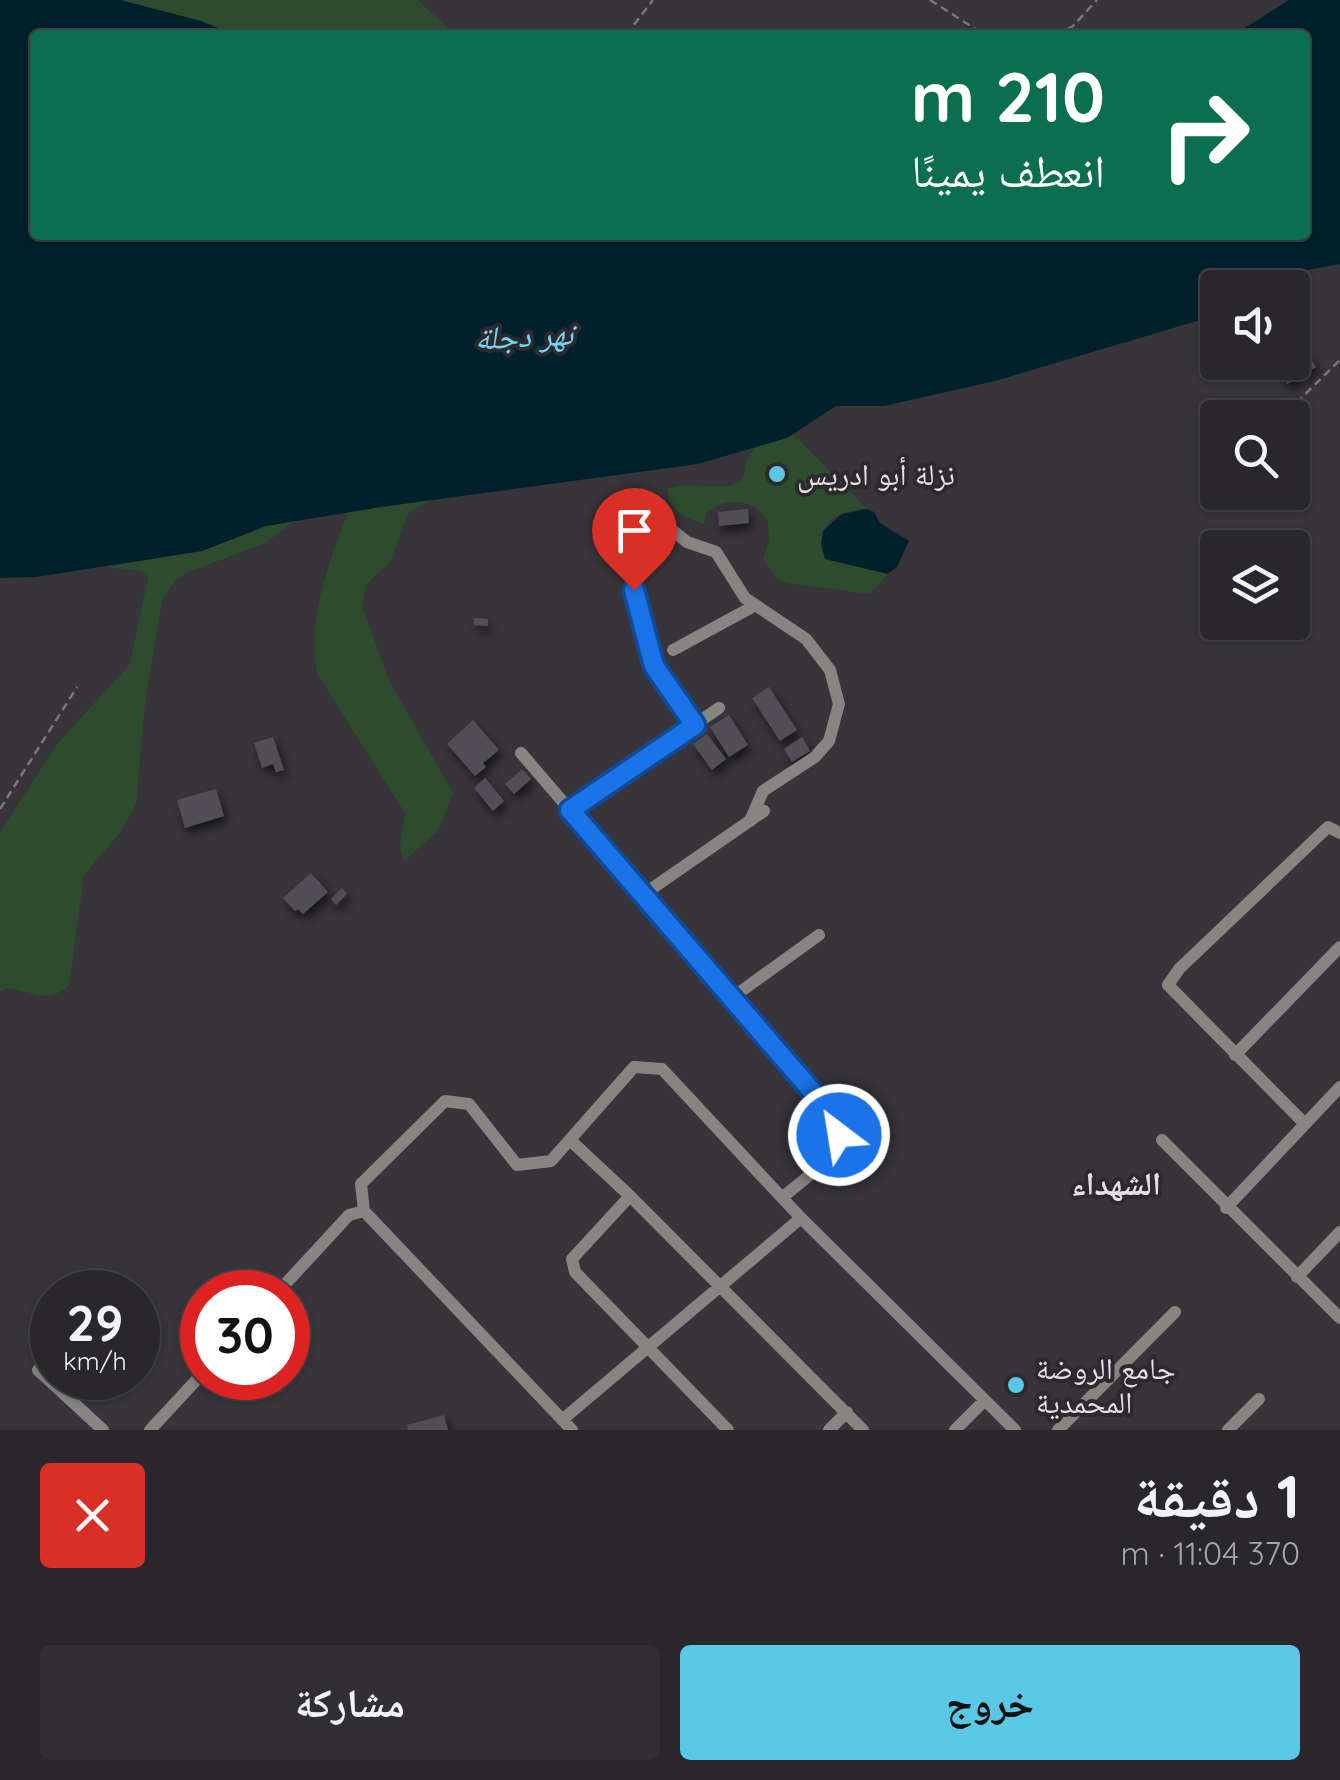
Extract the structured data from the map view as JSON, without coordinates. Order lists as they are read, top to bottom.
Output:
{
  "districts": ["الشهداء"],
  "water": ["نهر دجلة"],
  "places": ["نزلة أبو ادريس", "جامع الروضة المحمدية"],
  "page": {
    "turn": ["210 m", "انعطف يمينًا"],
    "speed": "29 km/h",
    "limit": "30",
    "heading": ["1 دقيقة", "370 m · 11:04"],
    "buttons": ["خروج", "مشاركة"]
  }
}
